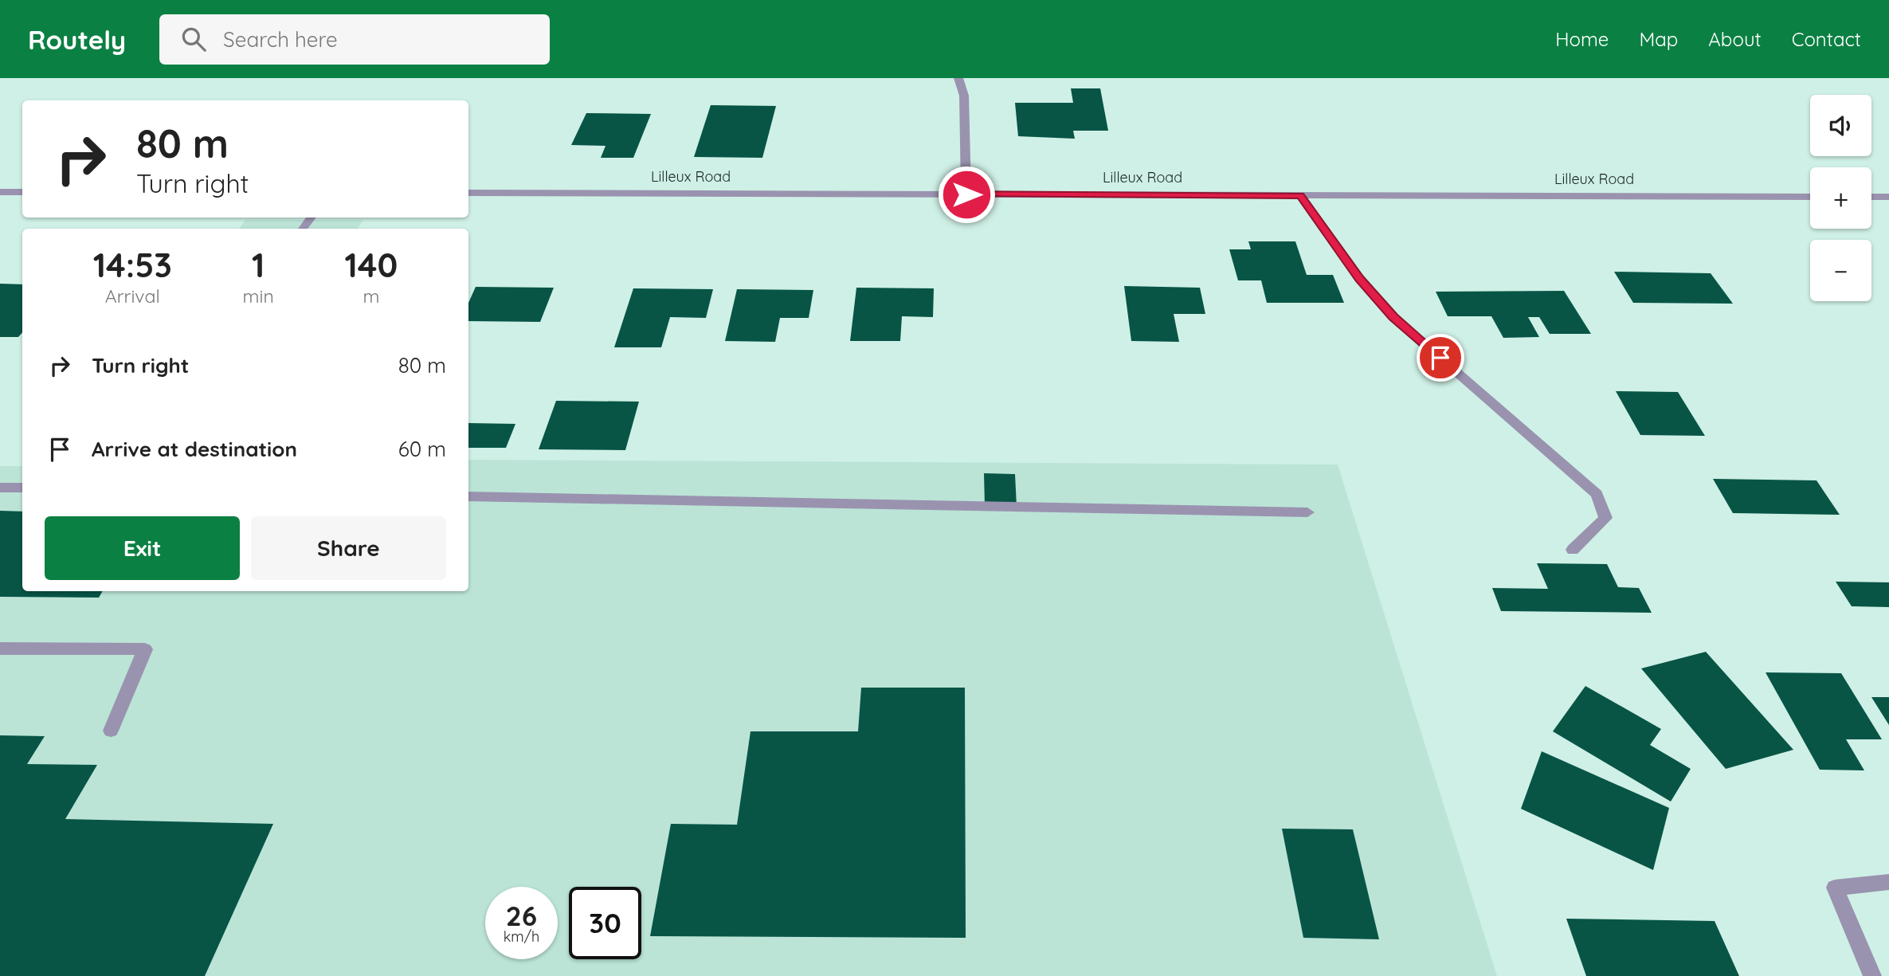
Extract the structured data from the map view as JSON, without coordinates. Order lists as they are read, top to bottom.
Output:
{
  "streets": {
    "street": ["Lilleux Road"]
  },
  "page": {
    "header": "Routely",
    "search": "Search here",
    "nav": [
      "Home",
      "Map",
      "About",
      "Contact"
    ],
    "map_buttons": ["+", "−"],
    "turn": ["80 m", "Turn right"],
    "eta": [
      "14:53",
      "Arrival",
      "1",
      "min",
      "140",
      "m"
    ],
    "list": [
      {
        "name": "Turn right",
        "value": "80 m"
      },
      {
        "name": "Arrive at destination",
        "value": "60 m"
      }
    ],
    "buttons": ["Exit", "Share"],
    "speed": "26 km/h",
    "limit": "30"
  }
}
